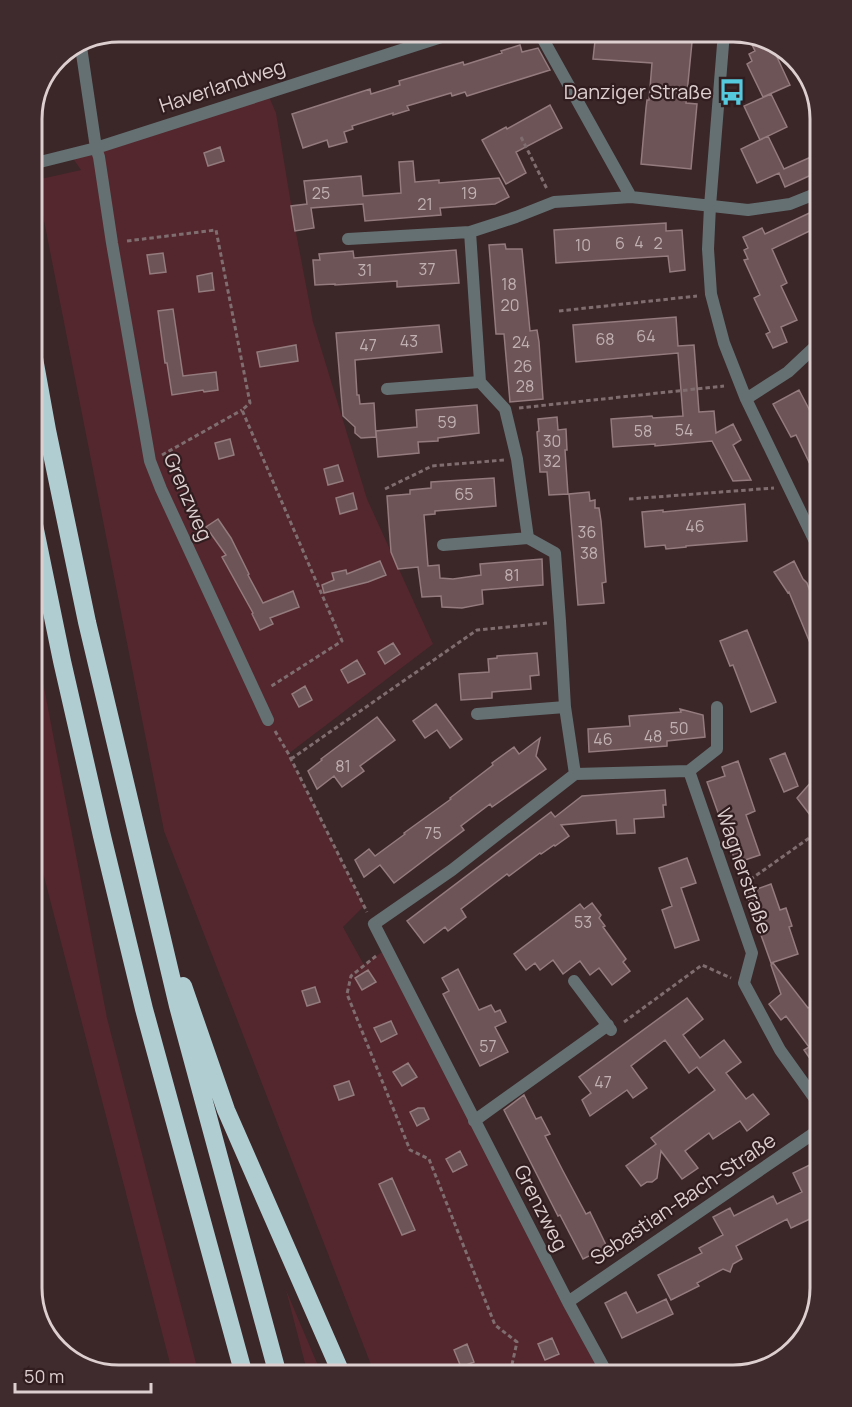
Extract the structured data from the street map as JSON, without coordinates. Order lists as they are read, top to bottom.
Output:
{
  "streets": {
    "street": [
      "Haverlandweg",
      "Grenzweg",
      "Wagnerstraße",
      "Sebastian-Bach-Straße"
    ]
  },
  "crossings": [
    ["Haverlandweg", "Grenzweg"],
    ["Grenzweg", "Sebastian-Bach-Straße"]
  ],
  "places": {
    "bus stop": ["Danziger Straße"]
  },
  "house_numbers": [
    "25",
    "19",
    "21",
    "4",
    "6",
    "2",
    "10",
    "37",
    "31",
    "18",
    "20",
    "64",
    "68",
    "43",
    "24",
    "47",
    "26",
    "28",
    "59",
    "54",
    "58",
    "30",
    "32",
    "65",
    "46",
    "36",
    "38",
    "81",
    "50",
    "48",
    "46",
    "81",
    "75",
    "53",
    "57",
    "47"
  ],
  "scale_bar": "50 m"
}
